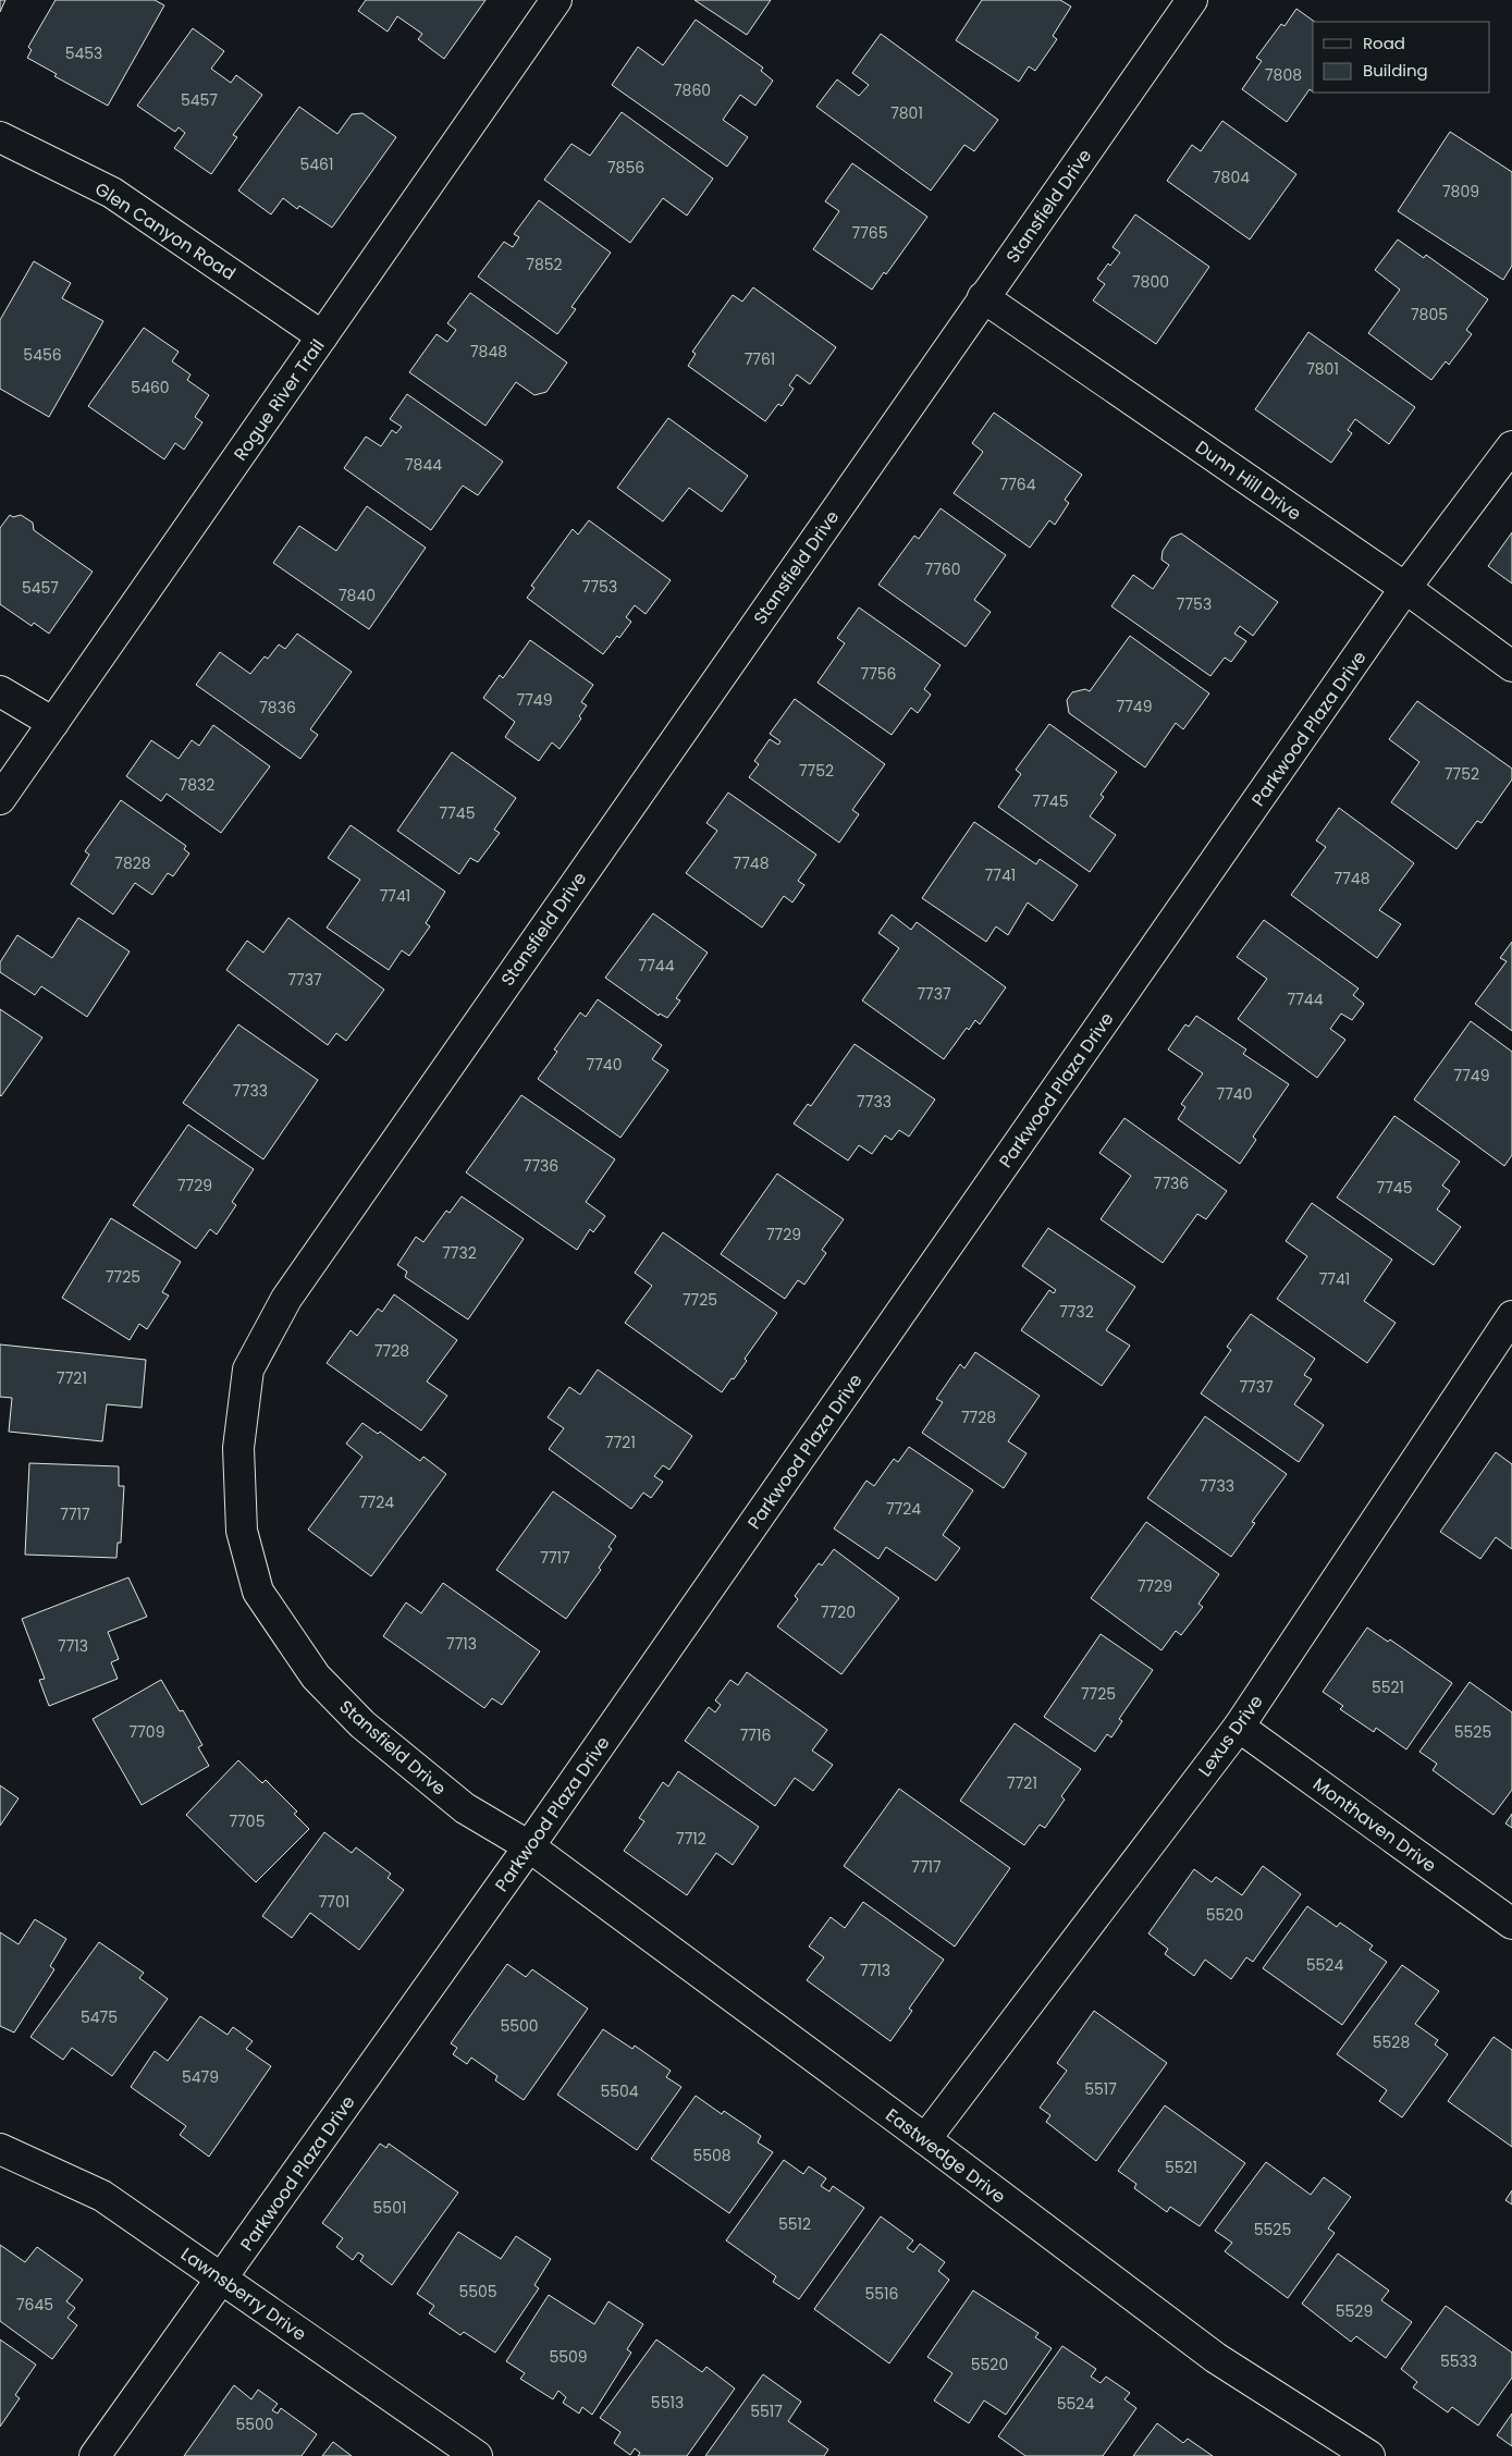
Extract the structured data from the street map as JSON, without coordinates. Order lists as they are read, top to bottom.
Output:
{
  "streets": {
    "street": [
      "Stansfield Drive",
      "Glen Canyon Road",
      "Rogue River Trail",
      "Dunn Hill Drive",
      "Parkwood Plaza Drive",
      "Lexus Drive",
      "Monthaven Drive",
      "Eastwedge Drive",
      "Lawnsberry Drive"
    ]
  },
  "crossings": [
    ["Stansfield Drive", "Dunn Hill Drive"],
    ["Stansfield Drive", "Parkwood Plaza Drive"],
    ["Stansfield Drive", "Eastwedge Drive"],
    ["Glen Canyon Road", "Rogue River Trail"],
    ["Dunn Hill Drive", "Parkwood Plaza Drive"],
    ["Parkwood Plaza Drive", "Eastwedge Drive"],
    ["Parkwood Plaza Drive", "Lawnsberry Drive"],
    ["Lexus Drive", "Monthaven Drive"],
    ["Lexus Drive", "Eastwedge Drive"]
  ],
  "house_numbers": [
    "5453",
    "7808",
    "7860",
    "5457",
    "7801",
    "5461",
    "7856",
    "7804",
    "7809",
    "7765",
    "7852",
    "7800",
    "7805",
    "7848",
    "5456",
    "7761",
    "7801",
    "5460",
    "7844",
    "7764",
    "7760",
    "7753",
    "5457",
    "7840",
    "7753",
    "7756",
    "7749",
    "7749",
    "7836",
    "7752",
    "7752",
    "7832",
    "7745",
    "7745",
    "7828",
    "7748",
    "7741",
    "7748",
    "7741",
    "7744",
    "7737",
    "7737",
    "7744",
    "7740",
    "7749",
    "7733",
    "7740",
    "7733",
    "7736",
    "7736",
    "7729",
    "7745",
    "7729",
    "7732",
    "7725",
    "7741",
    "7725",
    "7732",
    "7728",
    "7721",
    "7737",
    "7728",
    "7721",
    "7733",
    "7724",
    "7724",
    "7717",
    "7717",
    "7729",
    "7720",
    "7713",
    "7713",
    "5521",
    "7725",
    "7709",
    "5525",
    "7716",
    "7721",
    "7705",
    "7712",
    "7717",
    "7701",
    "5520",
    "5524",
    "7713",
    "5475",
    "5500",
    "5528",
    "5479",
    "5517",
    "5504",
    "5508",
    "5521",
    "5501",
    "5512",
    "5525",
    "5505",
    "5516",
    "7645",
    "5529",
    "5509",
    "5533",
    "5520",
    "5513",
    "5524",
    "5517",
    "5500"
  ],
  "legend": ["Road", "Building"]
}
